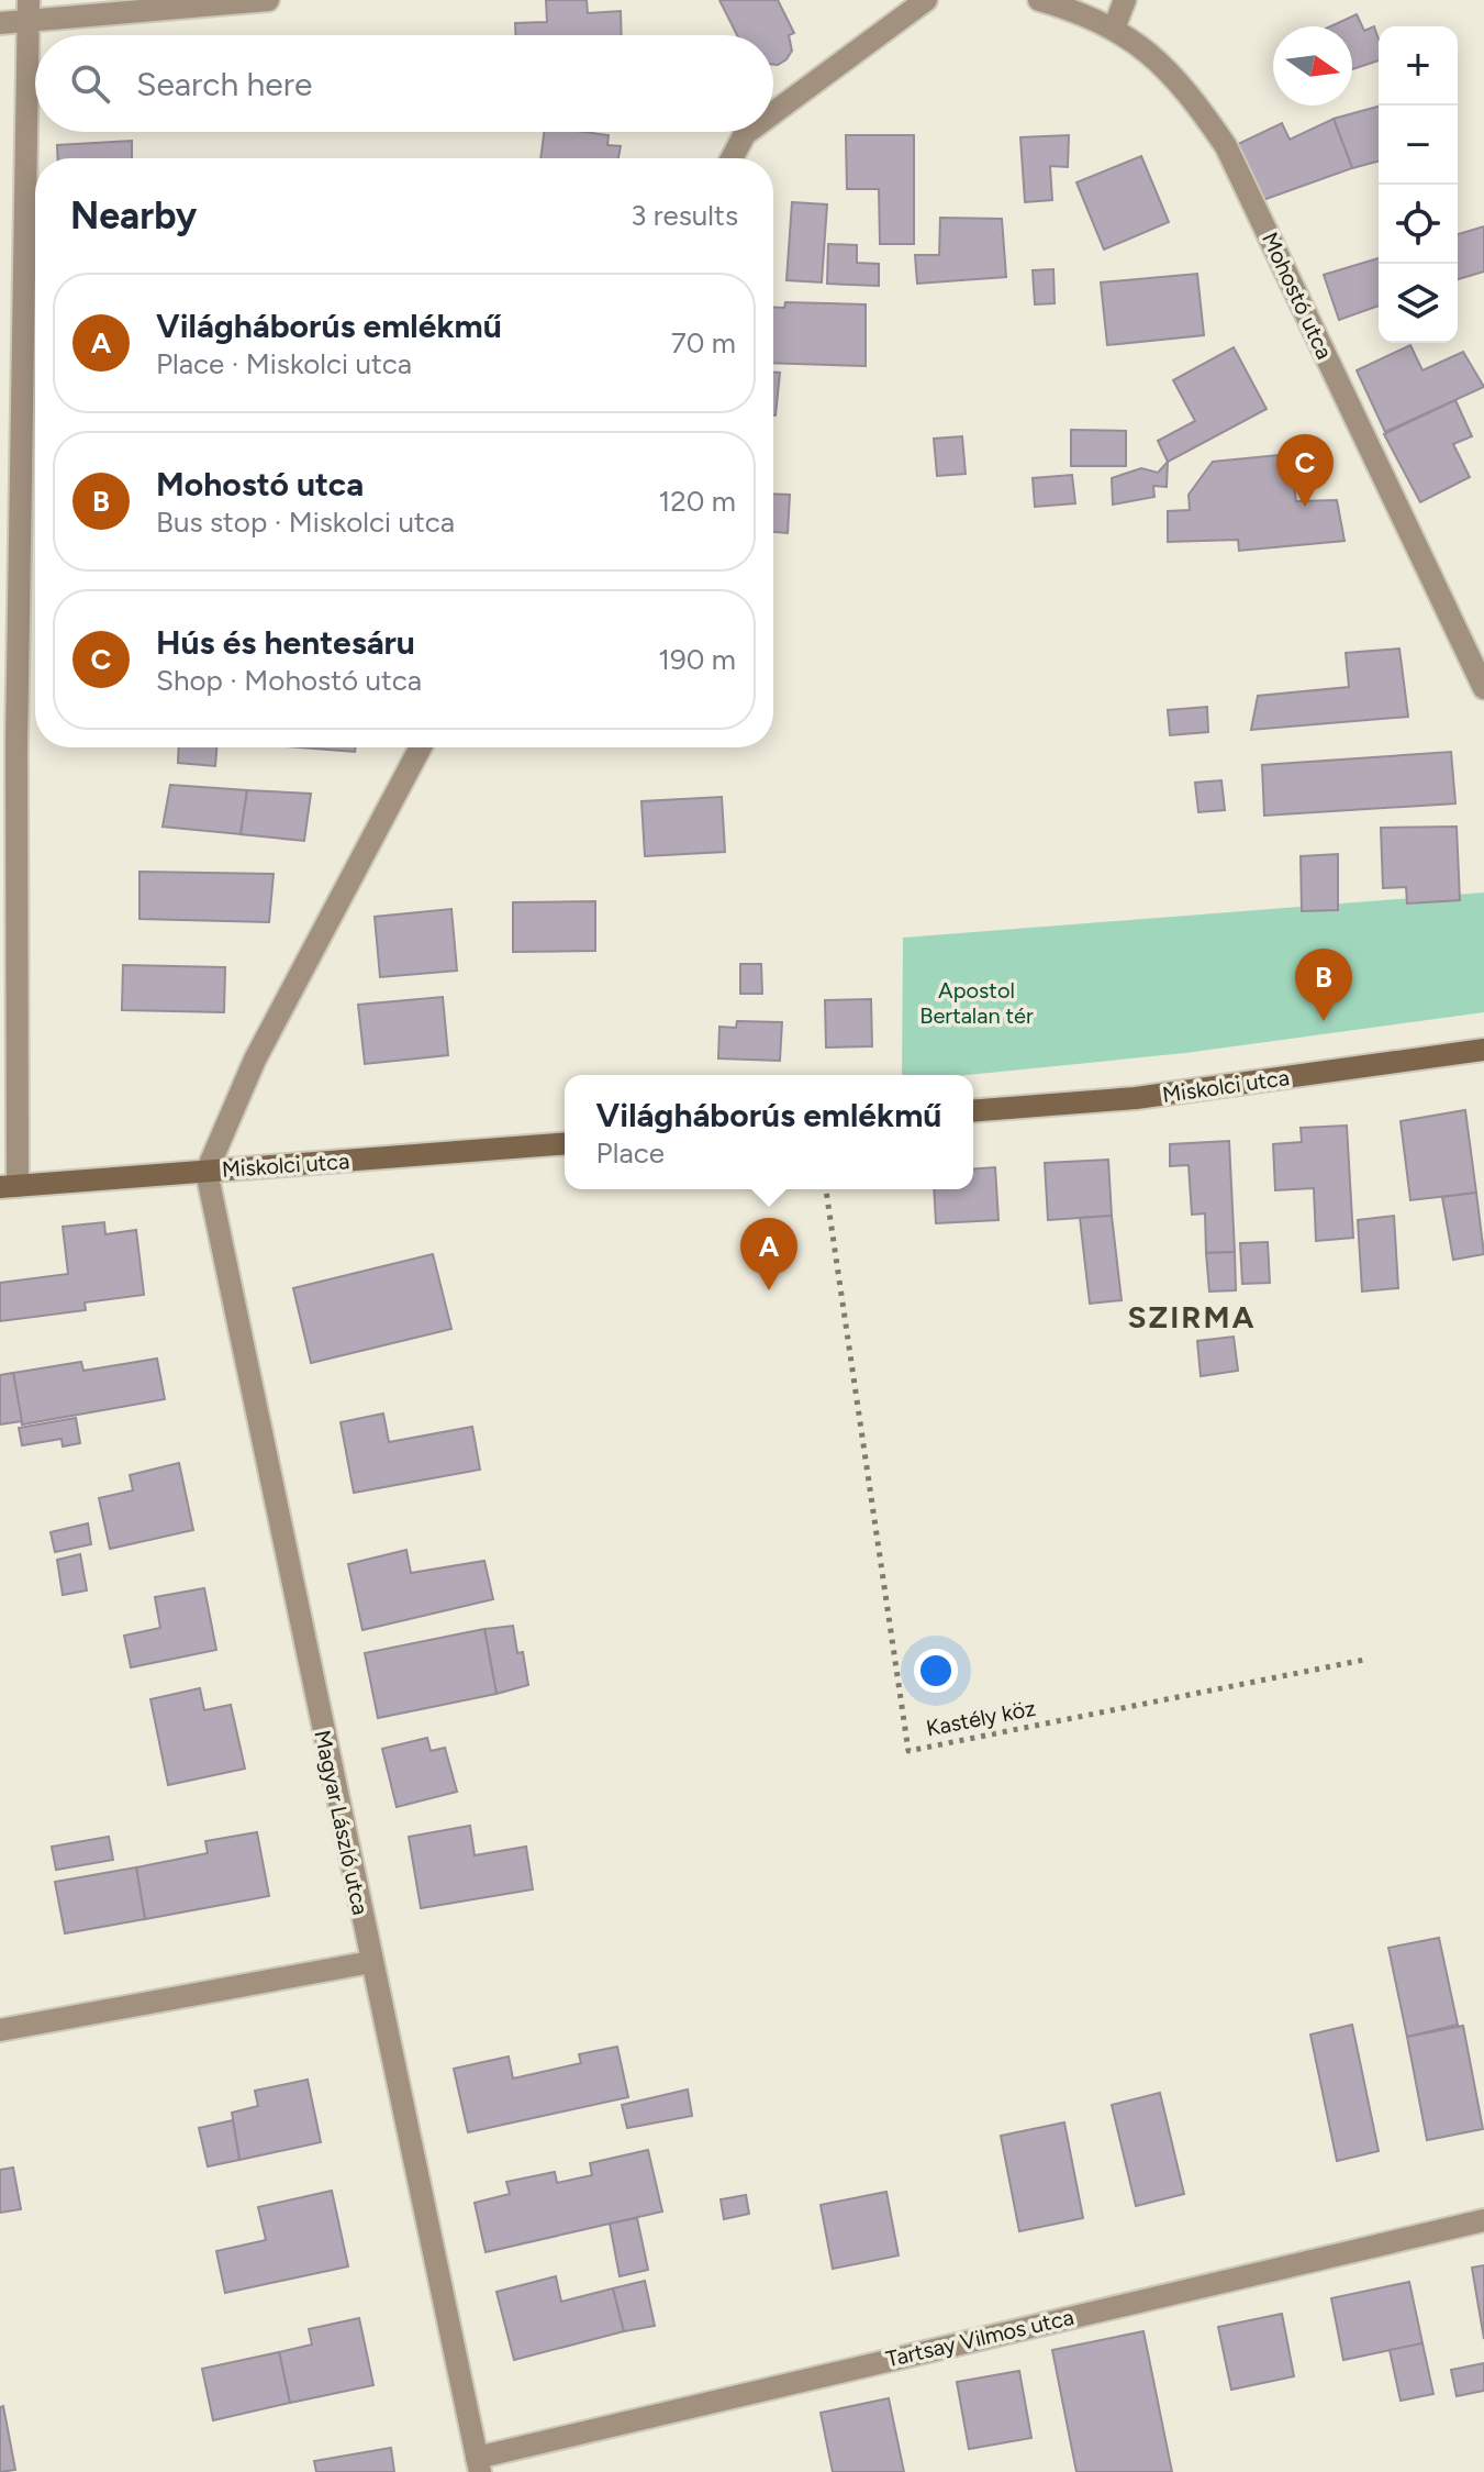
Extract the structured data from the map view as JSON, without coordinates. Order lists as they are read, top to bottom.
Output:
{
  "streets": {
    "main road": ["Miskolci utca"],
    "street": ["Mohostó utca", "Magyar László utca", "Tartsay Vilmos utca"],
    "path": ["Kastély köz"]
  },
  "crossings": [
    ["Miskolci utca", "Magyar László utca"],
    ["Magyar László utca", "Tartsay Vilmos utca"]
  ],
  "districts": ["SZIRMA"],
  "parks": ["Apostol Bertalan tér"],
  "north": "right",
  "page": {
    "map_buttons": ["+", "−"],
    "search": "Search here",
    "heading": ["Nearby", "3 results"],
    "list": [
      {
        "mark": "A",
        "name": "Világháborús emlékmű",
        "note": "Place · Miskolci utca",
        "value": "70 m"
      },
      {
        "mark": "B",
        "name": "Mohostó utca",
        "note": "Bus stop · Miskolci utca",
        "value": "120 m"
      },
      {
        "mark": "C",
        "name": "Hús és hentesáru",
        "note": "Shop · Mohostó utca",
        "value": "190 m"
      }
    ],
    "pins": ["C", "B", "A"],
    "popup": ["Világháborús emlékmű", "Place"]
  }
}
